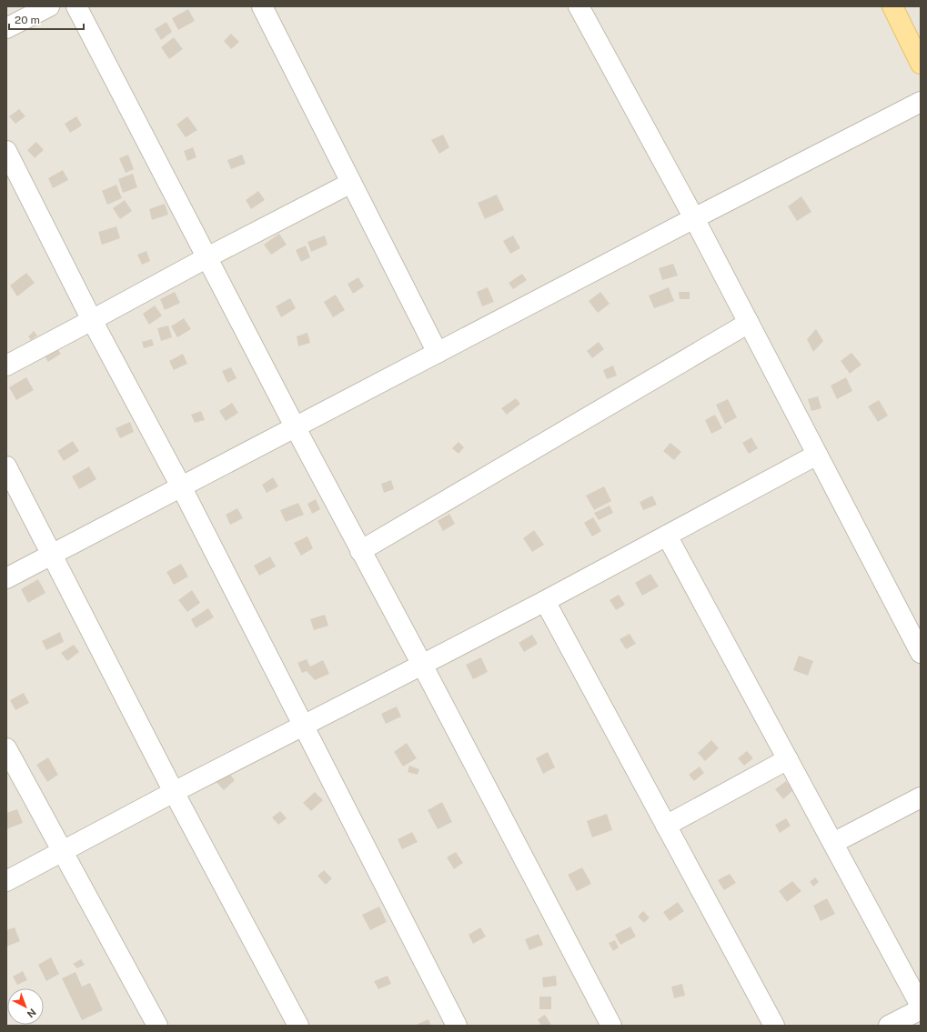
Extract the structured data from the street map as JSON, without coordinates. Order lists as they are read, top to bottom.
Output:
{
  "scale_bar": "20 m",
  "north": "bottom right"
}
